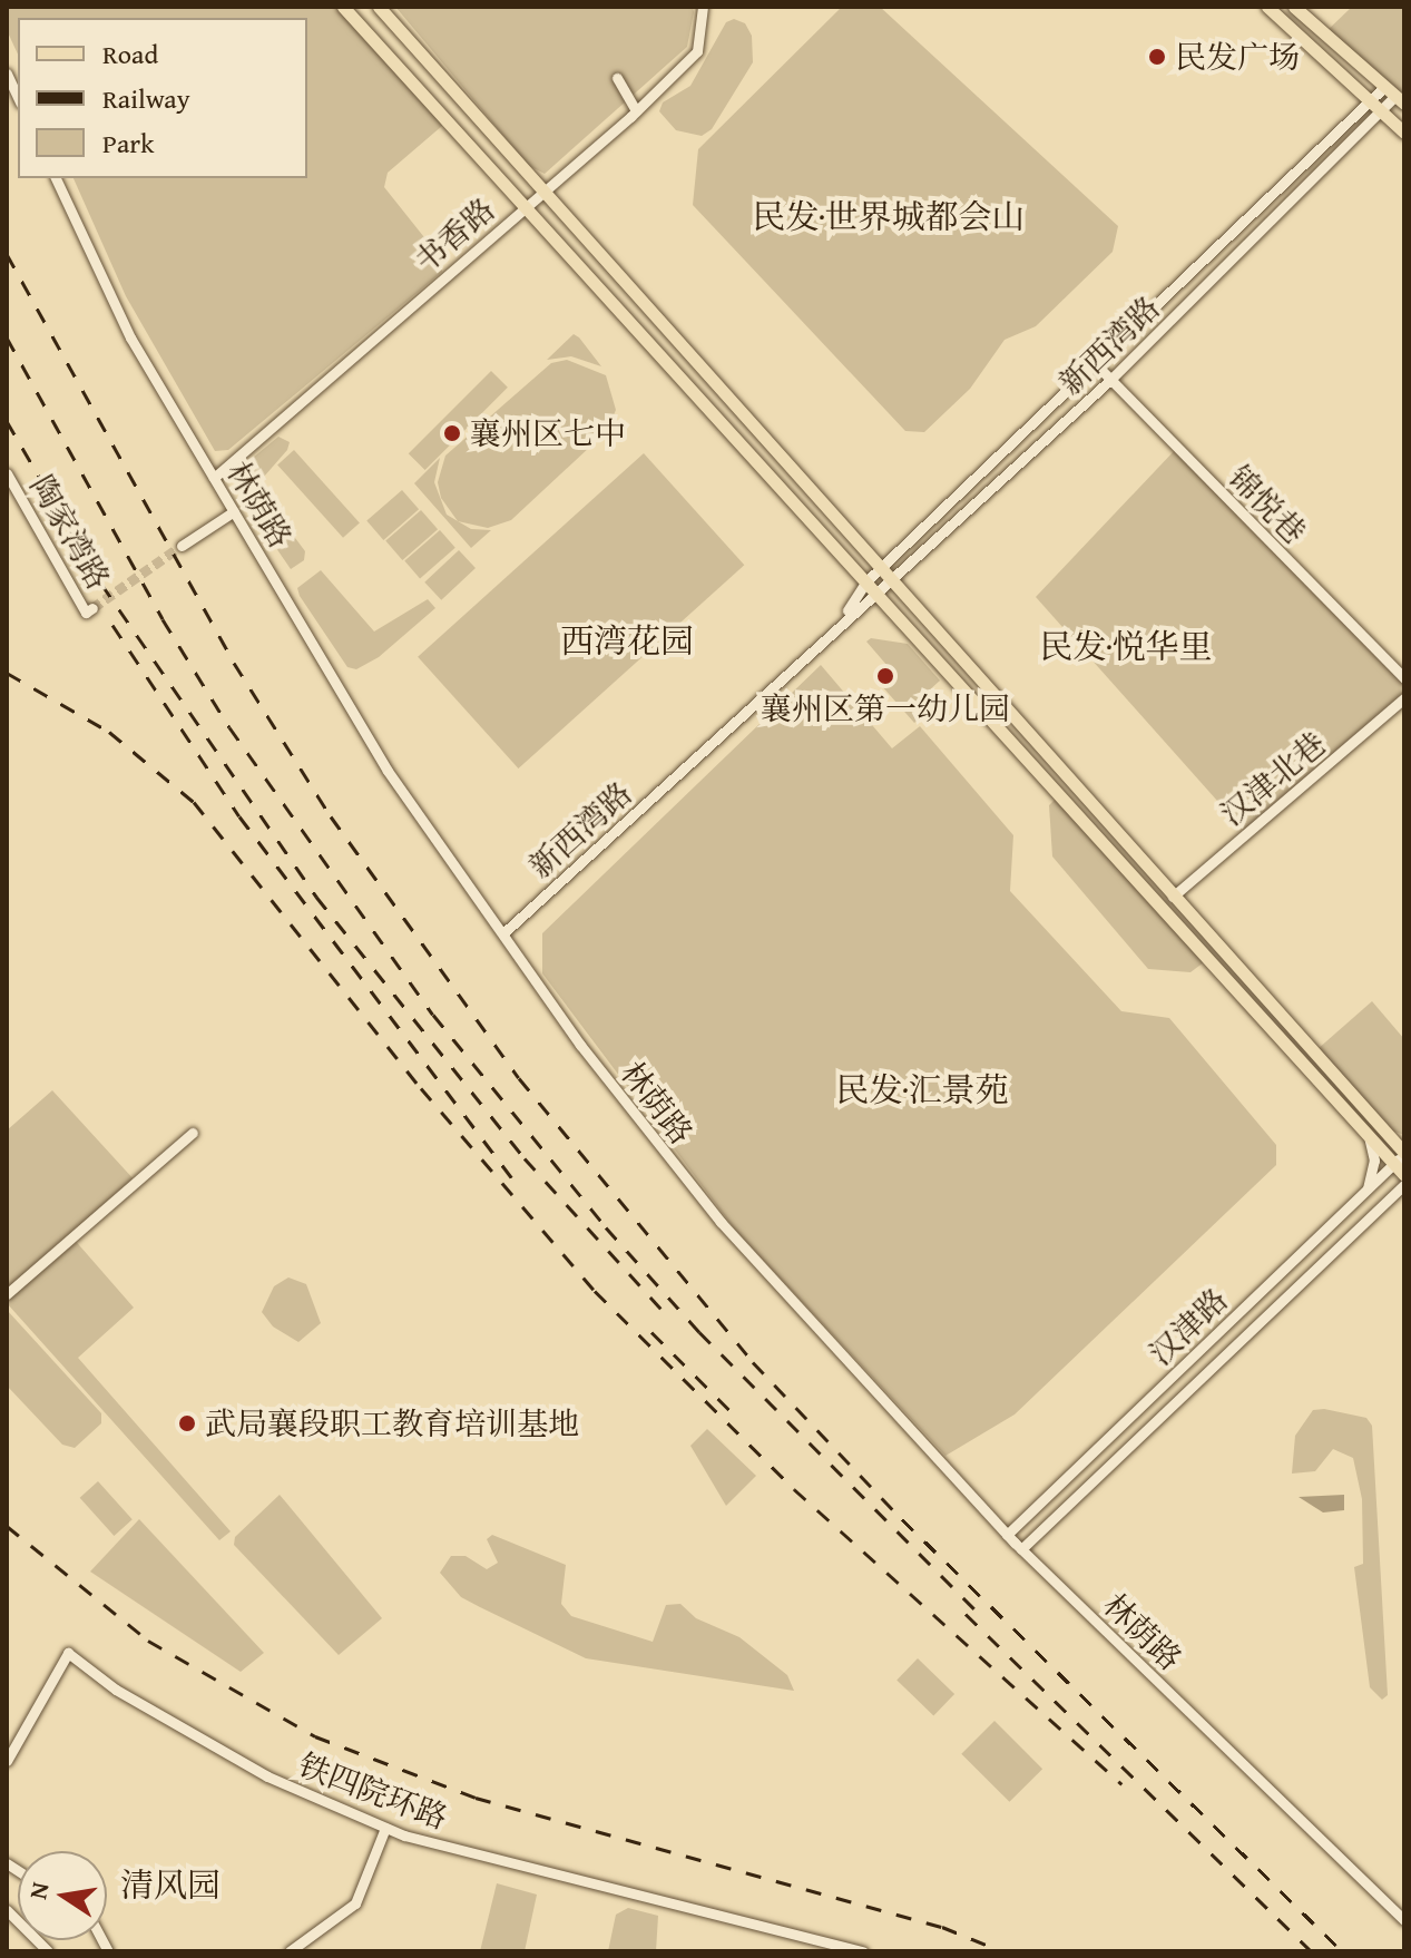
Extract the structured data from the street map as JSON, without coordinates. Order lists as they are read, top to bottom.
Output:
{
  "streets": {
    "street": [
      "书香路",
      "新西湾路",
      "林荫路",
      "锦悦巷",
      "陶家湾路",
      "汉津北巷",
      "汉津路",
      "铁四院环路"
    ]
  },
  "crossings": [
    ["书香路", "林荫路"],
    ["新西湾路", "林荫路"],
    ["新西湾路", "锦悦巷"],
    ["林荫路", "汉津路"]
  ],
  "districts": [
    "民发·世界城都会山",
    "西湾花园",
    "民发·悦华里",
    "民发·汇景苑",
    "清风园"
  ],
  "places": [
    "民发广场",
    "襄州区七中",
    "襄州区第一幼儿园",
    "武局襄段职工教育培训基地"
  ],
  "legend": ["Road", "Railway", "Park"],
  "north": "left"
}
